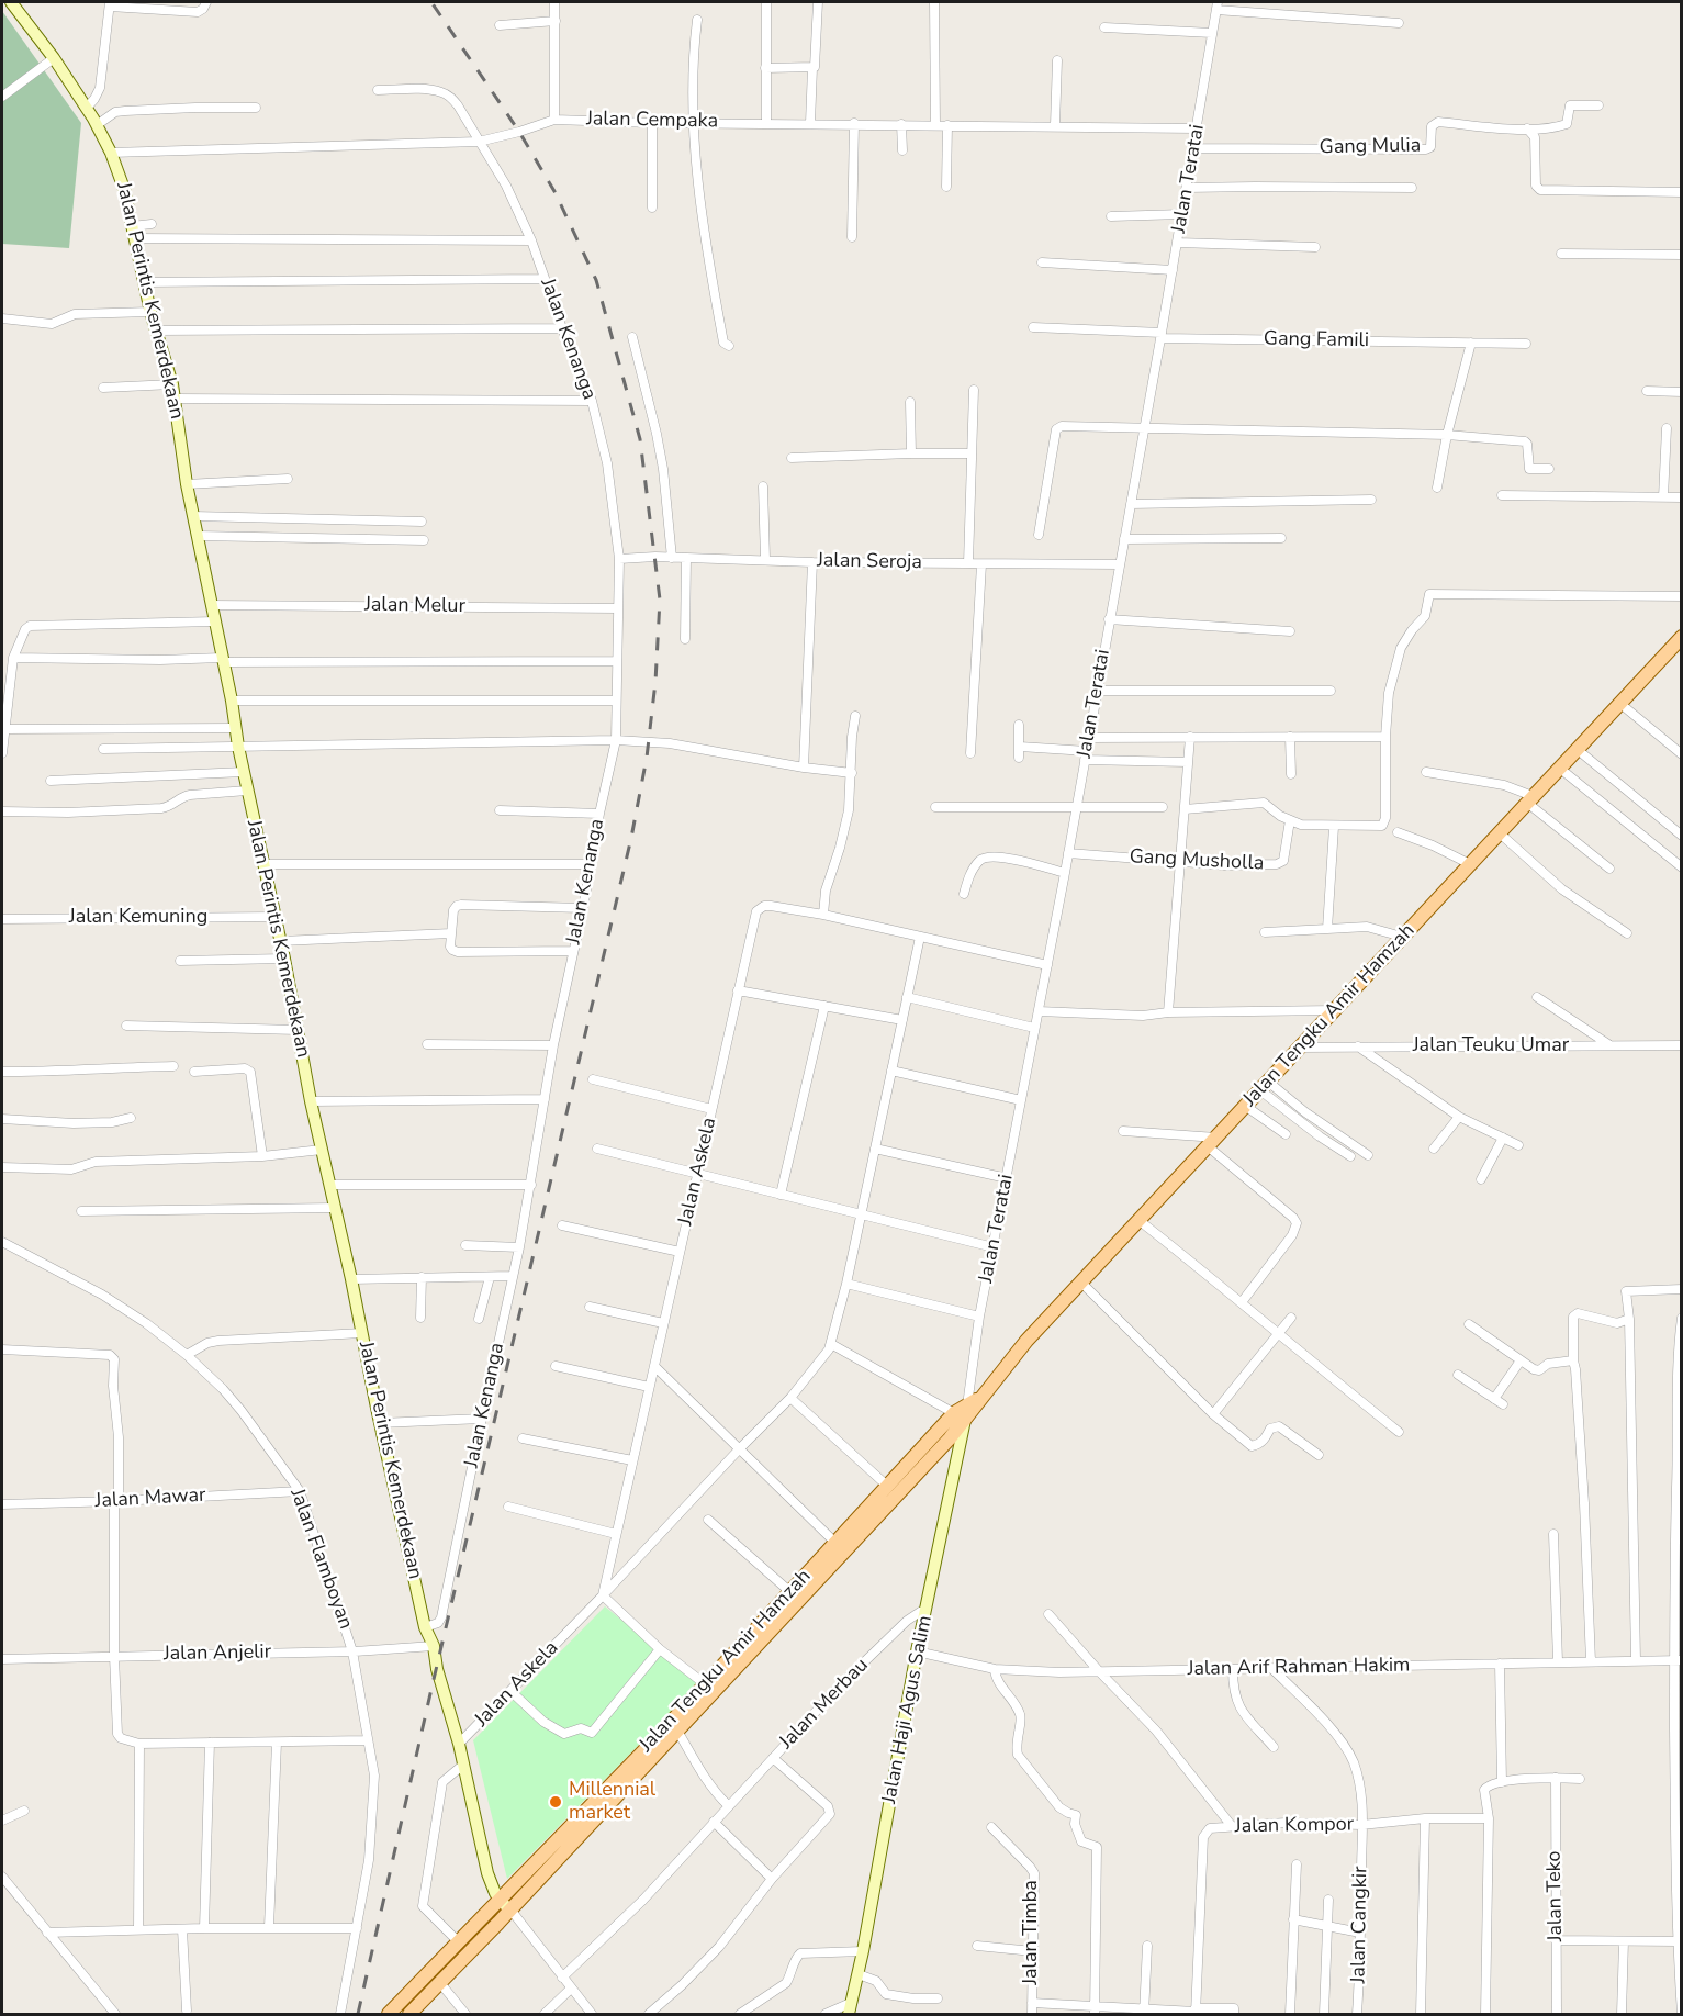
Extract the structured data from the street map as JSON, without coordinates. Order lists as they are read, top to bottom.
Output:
{
  "streets": {
    "main road": ["Jalan Tengku Amir Hamzah"],
    "street": [
      "Jalan Cempaka",
      "Gang Mulia",
      "Jalan Teratai",
      "Jalan Perintis Kemerdekaan",
      "Jalan Kenanga",
      "Gang Famili",
      "Jalan Seroja",
      "Jalan Melur",
      "Gang Musholla",
      "Jalan Kemuning",
      "Jalan Teuku Umar",
      "Jalan Askela",
      "Jalan Mawar",
      "Jalan Flamboyan",
      "Jalan Anjelir",
      "Jalan Arif Rahman Hakim",
      "Jalan Merbau",
      "Jalan Haji Agus Salim",
      "Jalan Kompor",
      "Jalan Teko",
      "Jalan Cangkir",
      "Jalan Timba"
    ]
  },
  "crossings": [
    ["Jalan Cempaka", "Jalan Teratai"],
    ["Jalan Cempaka", "Jalan Perintis Kemerdekaan"],
    ["Jalan Cempaka", "Jalan Kenanga"],
    ["Gang Mulia", "Jalan Teratai"],
    ["Jalan Teratai", "Gang Famili"],
    ["Jalan Teratai", "Jalan Seroja"],
    ["Jalan Teratai", "Gang Musholla"],
    ["Jalan Teratai", "Jalan Tengku Amir Hamzah"],
    ["Jalan Teratai", "Jalan Askela"],
    ["Jalan Perintis Kemerdekaan", "Jalan Kenanga"],
    ["Jalan Perintis Kemerdekaan", "Jalan Melur"],
    ["Jalan Perintis Kemerdekaan", "Jalan Kemuning"],
    ["Jalan Perintis Kemerdekaan", "Jalan Tengku Amir Hamzah"],
    ["Jalan Perintis Kemerdekaan", "Jalan Askela"],
    ["Jalan Perintis Kemerdekaan", "Jalan Anjelir"],
    ["Jalan Kenanga", "Jalan Seroja"],
    ["Jalan Kenanga", "Jalan Melur"],
    ["Jalan Tengku Amir Hamzah", "Jalan Teuku Umar"],
    ["Jalan Tengku Amir Hamzah", "Jalan Haji Agus Salim"],
    ["Jalan Mawar", "Jalan Flamboyan"],
    ["Jalan Flamboyan", "Jalan Anjelir"],
    ["Jalan Arif Rahman Hakim", "Jalan Haji Agus Salim"],
    ["Jalan Arif Rahman Hakim", "Jalan Cangkir"],
    ["Jalan Merbau", "Jalan Haji Agus Salim"],
    ["Jalan Kompor", "Jalan Cangkir"]
  ],
  "places": ["Millennial market"]
}
